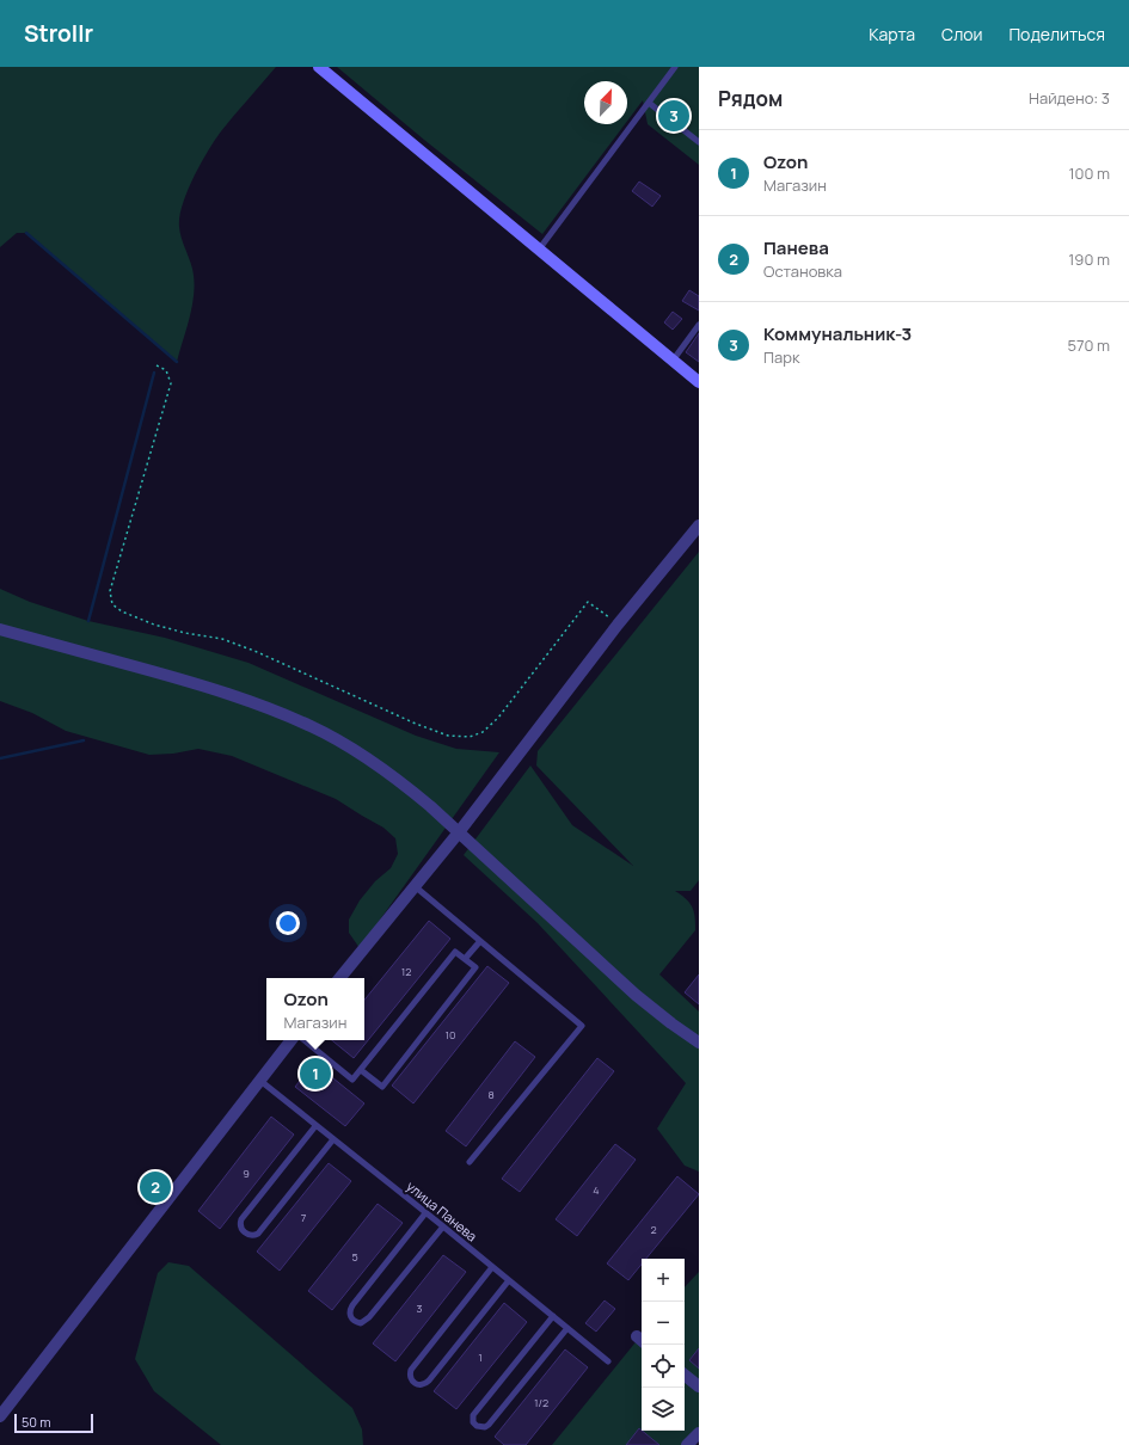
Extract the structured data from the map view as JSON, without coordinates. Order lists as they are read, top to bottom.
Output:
{
  "streets": {
    "lane": ["улица Панева"]
  },
  "house_numbers": [
    "12",
    "10",
    "8",
    "9",
    "4",
    "7",
    "2",
    "5",
    "3",
    "1",
    "1/2"
  ],
  "scale_bar": "50 m",
  "north": "top right",
  "page": {
    "header": "Strollr",
    "nav": ["Карта", "Слои", "Поделиться"],
    "heading": ["Рядом", "Найдено: 3"],
    "pins": ["3", "1", "2"],
    "list": [
      {
        "mark": "1",
        "name": "Ozon",
        "note": "Магазин",
        "value": "100 m"
      },
      {
        "mark": "2",
        "name": "Панева",
        "note": "Остановка",
        "value": "190 m"
      },
      {
        "mark": "3",
        "name": "Коммунальник-3",
        "note": "Парк",
        "value": "570 m"
      }
    ],
    "popup": ["Ozon", "Магазин"],
    "map_buttons": ["+", "−"],
    "scale": "50 m"
  }
}
